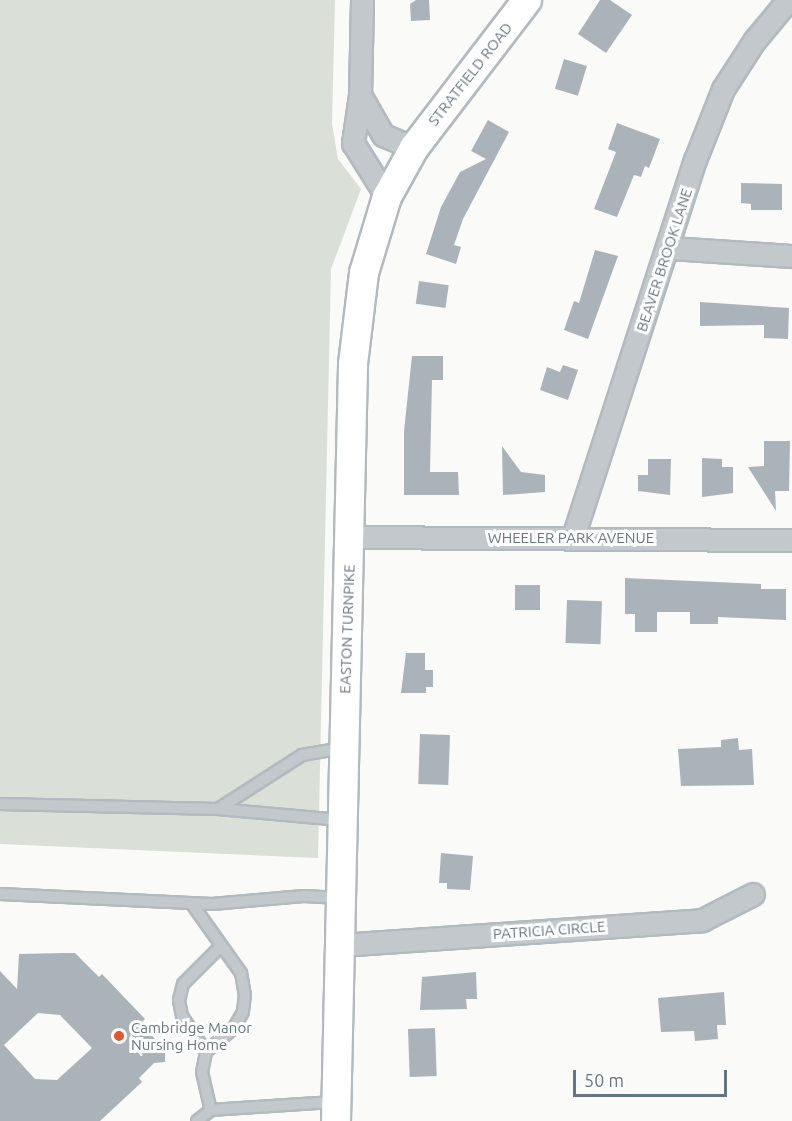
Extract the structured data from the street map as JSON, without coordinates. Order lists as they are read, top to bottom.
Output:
{
  "streets": {
    "main road": ["STRATFIELD ROAD", "EASTON TURNPIKE"],
    "street": ["BEAVER BROOK LANE", "WHEELER PARK AVENUE", "PATRICIA CIRCLE"]
  },
  "crossings": [
    ["STRATFIELD ROAD", "EASTON TURNPIKE"],
    ["BEAVER BROOK LANE", "WHEELER PARK AVENUE"],
    ["WHEELER PARK AVENUE", "EASTON TURNPIKE"],
    ["EASTON TURNPIKE", "PATRICIA CIRCLE"]
  ],
  "places": ["Cambridge Manor Nursing Home"],
  "scale_bar": "50 m"
}
